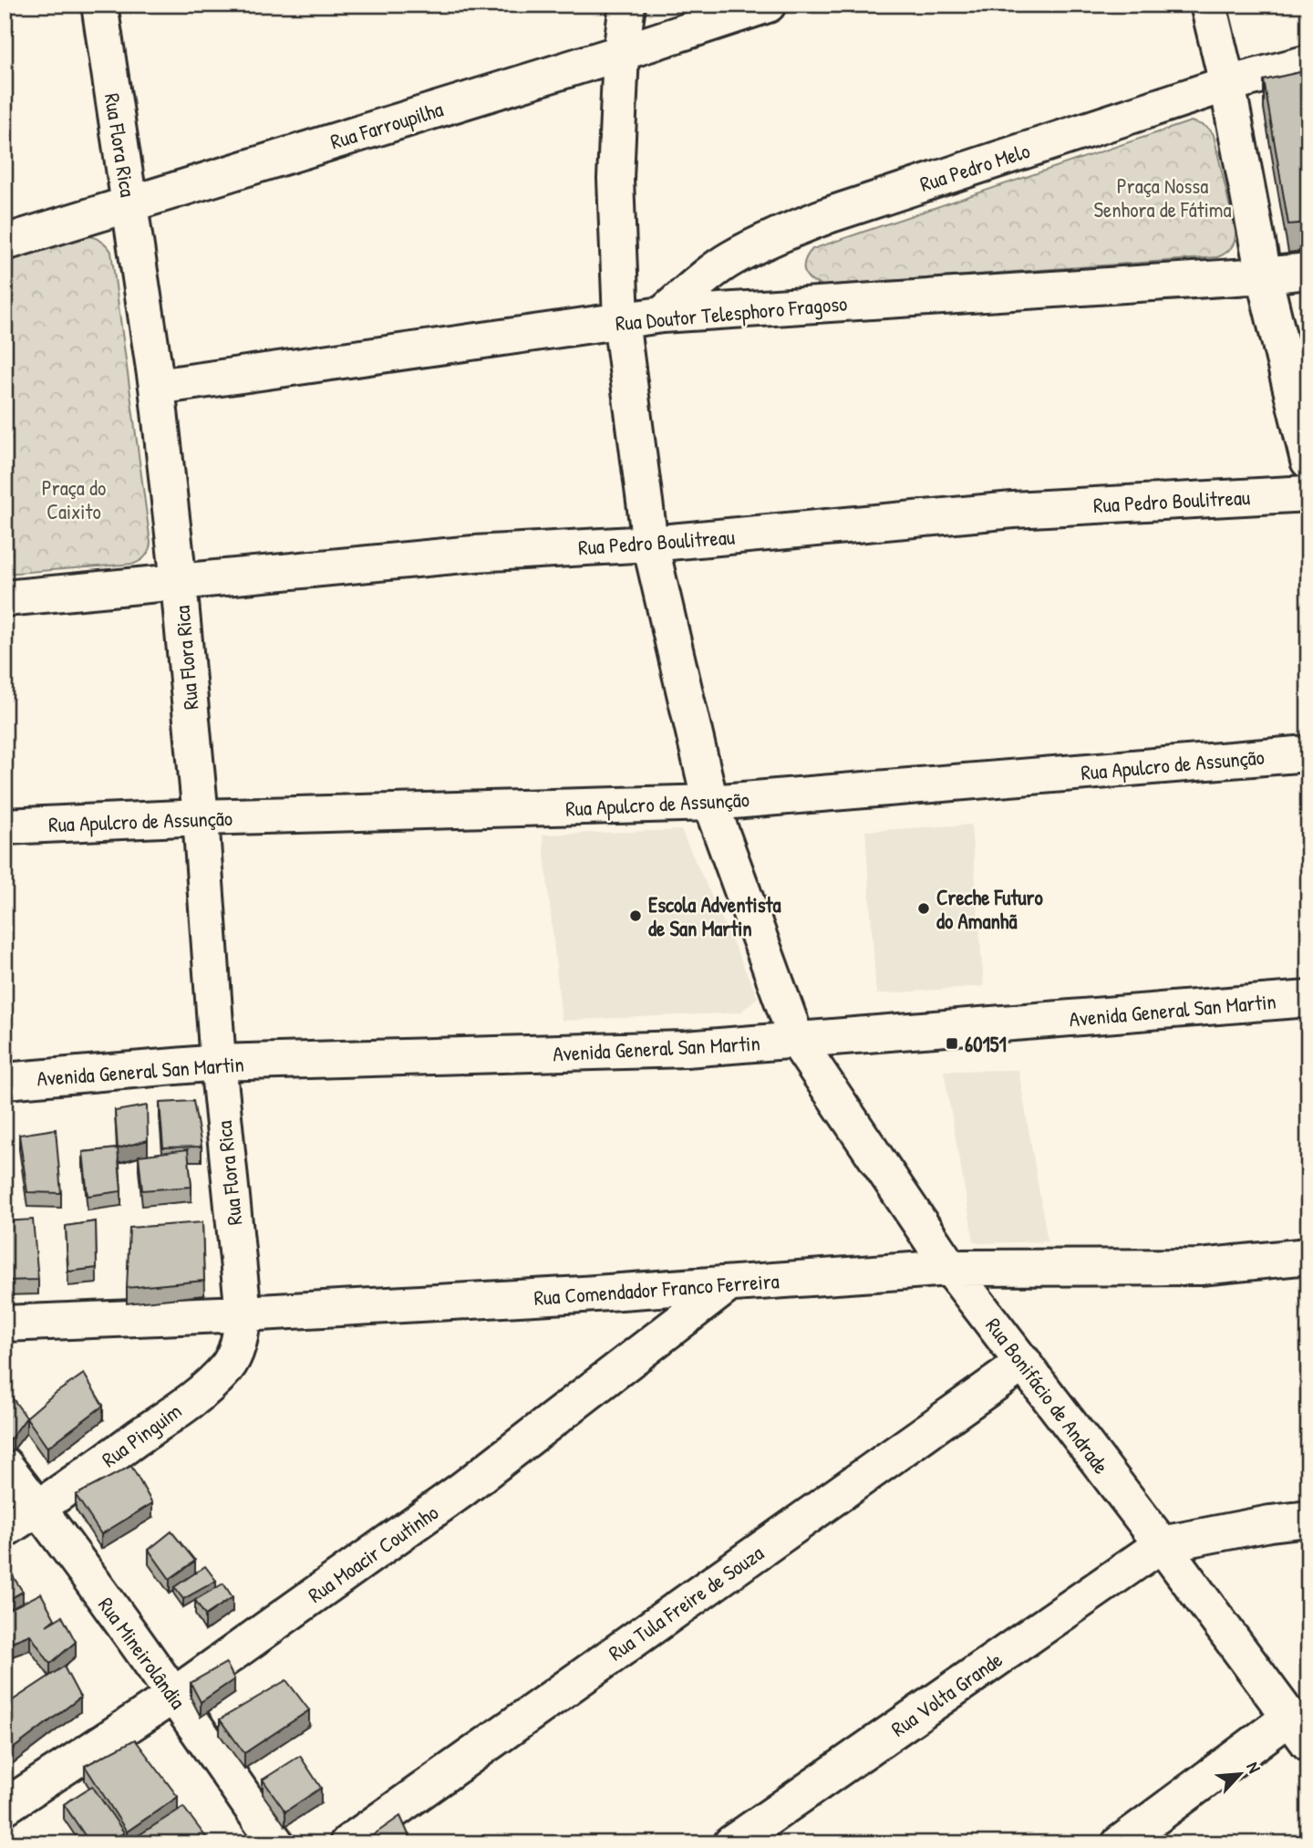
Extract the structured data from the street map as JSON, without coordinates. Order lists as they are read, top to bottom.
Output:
{
  "streets": {
    "street": [
      "Rua Farroupilha",
      "Rua Flora Rica",
      "Rua Pedro Melo",
      "Rua Doutor Telesphoro Fragoso",
      "Rua Pedro Boulitreau",
      "Rua Apulcro de Assunção",
      "Avenida General San Martin",
      "Rua Comendador Franco Ferreira",
      "Rua Bonifácio de Andrade",
      "Rua Pinguim",
      "Rua Moacir Coutinho",
      "Rua Tula Freire de Souza",
      "Rua Mineirolândia",
      "Rua Volta Grande"
    ]
  },
  "crossings": [
    ["Rua Farroupilha", "Rua Flora Rica"],
    ["Rua Farroupilha", "Rua Bonifácio de Andrade"],
    ["Rua Flora Rica", "Rua Doutor Telesphoro Fragoso"],
    ["Rua Flora Rica", "Rua Pedro Boulitreau"],
    ["Rua Flora Rica", "Rua Apulcro de Assunção"],
    ["Rua Flora Rica", "Avenida General San Martin"],
    ["Rua Flora Rica", "Rua Comendador Franco Ferreira"],
    ["Rua Flora Rica", "Rua Pinguim"],
    ["Rua Pedro Melo", "Rua Doutor Telesphoro Fragoso"],
    ["Rua Doutor Telesphoro Fragoso", "Rua Bonifácio de Andrade"],
    ["Rua Pedro Boulitreau", "Rua Bonifácio de Andrade"],
    ["Rua Apulcro de Assunção", "Rua Bonifácio de Andrade"],
    ["Avenida General San Martin", "Rua Bonifácio de Andrade"],
    ["Rua Comendador Franco Ferreira", "Rua Bonifácio de Andrade"],
    ["Rua Comendador Franco Ferreira", "Rua Pinguim"],
    ["Rua Comendador Franco Ferreira", "Rua Moacir Coutinho"],
    ["Rua Bonifácio de Andrade", "Rua Tula Freire de Souza"],
    ["Rua Bonifácio de Andrade", "Rua Volta Grande"],
    ["Rua Pinguim", "Rua Mineirolândia"],
    ["Rua Moacir Coutinho", "Rua Mineirolândia"]
  ],
  "parks": ["Praça Nossa Senhora de Fátima", "Praça do Caixito"],
  "places": {
    "other": ["Creche Futuro do Amanhã", "Escola Adventista de San Martin"],
    "transit": ["60151"]
  },
  "north": "top right"
}
